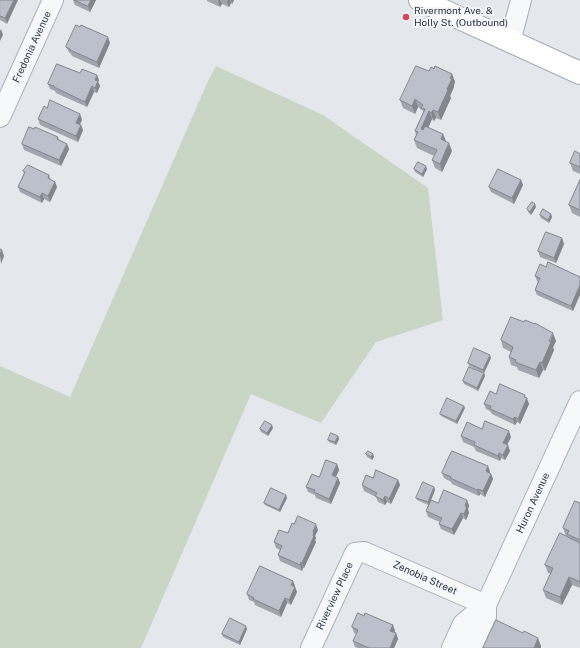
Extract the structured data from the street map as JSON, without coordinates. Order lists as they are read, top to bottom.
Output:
{
  "streets": {
    "street": [
      "Fredonia Avenue",
      "Huron Avenue",
      "Zenobia Street",
      "Riverview Place"
    ]
  },
  "crossings": [
    ["Huron Avenue", "Zenobia Street"],
    ["Zenobia Street", "Riverview Place"]
  ],
  "places": ["Rivermont Ave. & Holly St. (Outbound)"]
}
